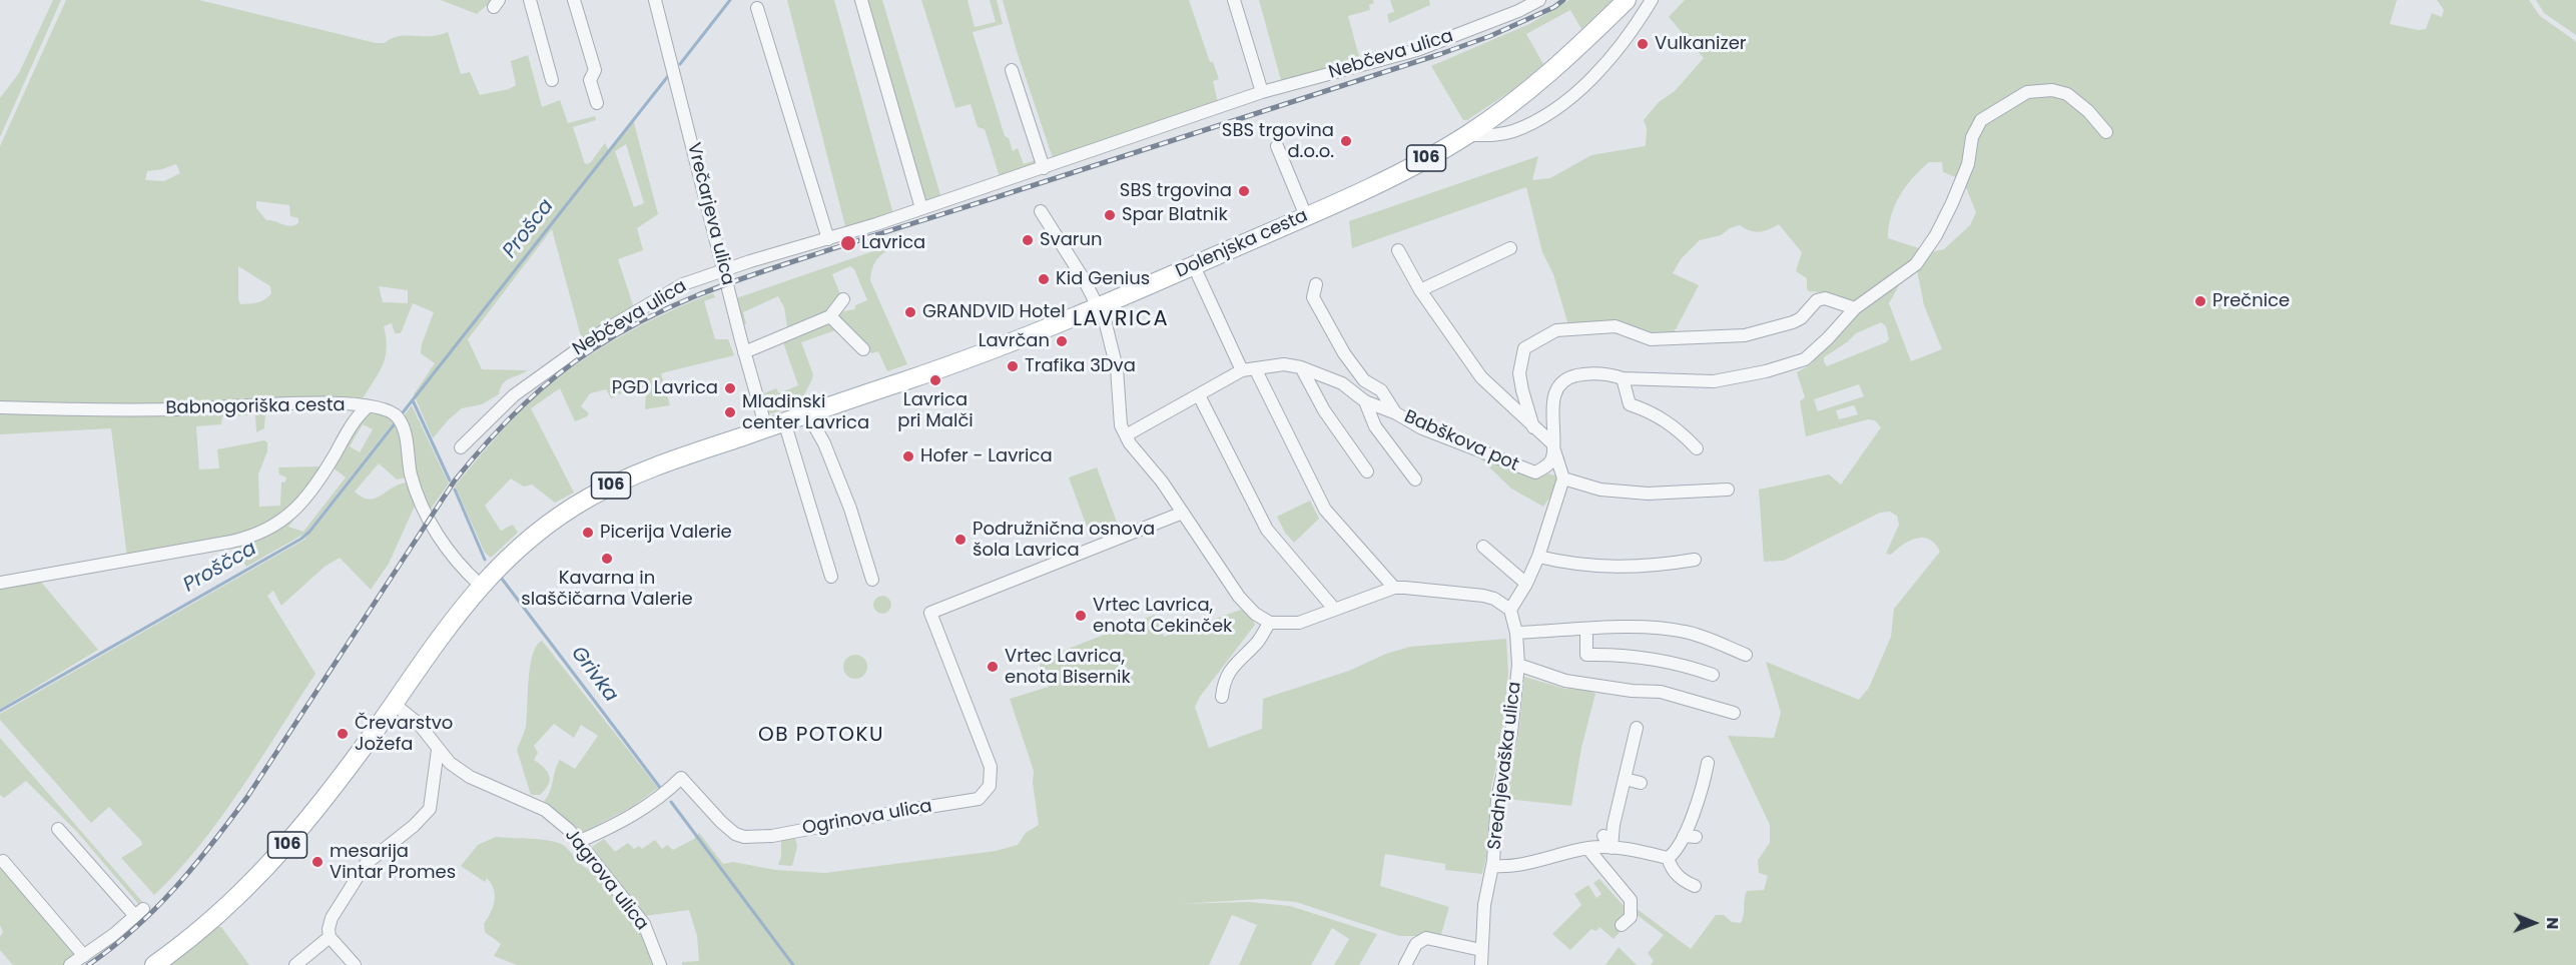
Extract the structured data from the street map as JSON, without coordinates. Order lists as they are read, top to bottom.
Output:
{
  "streets": {
    "main road": ["106", "Dolenjska cesta"],
    "street": [
      "Nebčeva ulica",
      "Vrečarjeva ulica",
      "Babnogoriška cesta",
      "Babškova pot",
      "Srednjevaška ulica",
      "Ogrinova ulica",
      "Jagrova ulica"
    ]
  },
  "crossings": [
    ["Nebčeva ulica", "Vrečarjeva ulica"],
    ["Vrečarjeva ulica", "Dolenjska cesta"],
    ["Dolenjska cesta", "Jagrova ulica"],
    ["Ogrinova ulica", "Jagrova ulica"]
  ],
  "districts": ["LAVRICA", "OB POTOKU"],
  "water": ["Prošca", "Proščca", "Grivka"],
  "places": [
    "Vulkanizer",
    "SBS trgovina d.o.o.",
    "SBS trgovina",
    "Spar Blatnik",
    "Svarun",
    "Lavrica",
    "Kid Genius",
    "Prečnice",
    "GRANDVID Hotel",
    "Lavrčan",
    "Trafika 3Dva",
    "Lavrica pri Malči",
    "PGD Lavrica",
    "Mladinski center Lavrica",
    "Hofer - Lavrica",
    "Picerija Valerie",
    "Podružnična osnova šola Lavrica",
    "Kavarna in slaščičarna Valerie",
    "Vrtec Lavrica, enota Cekinček",
    "Vrtec Lavrica, enota Bisernik",
    "Črevarstvo Jožefa",
    "mesarija Vintar Promes"
  ],
  "north": "right"
}
